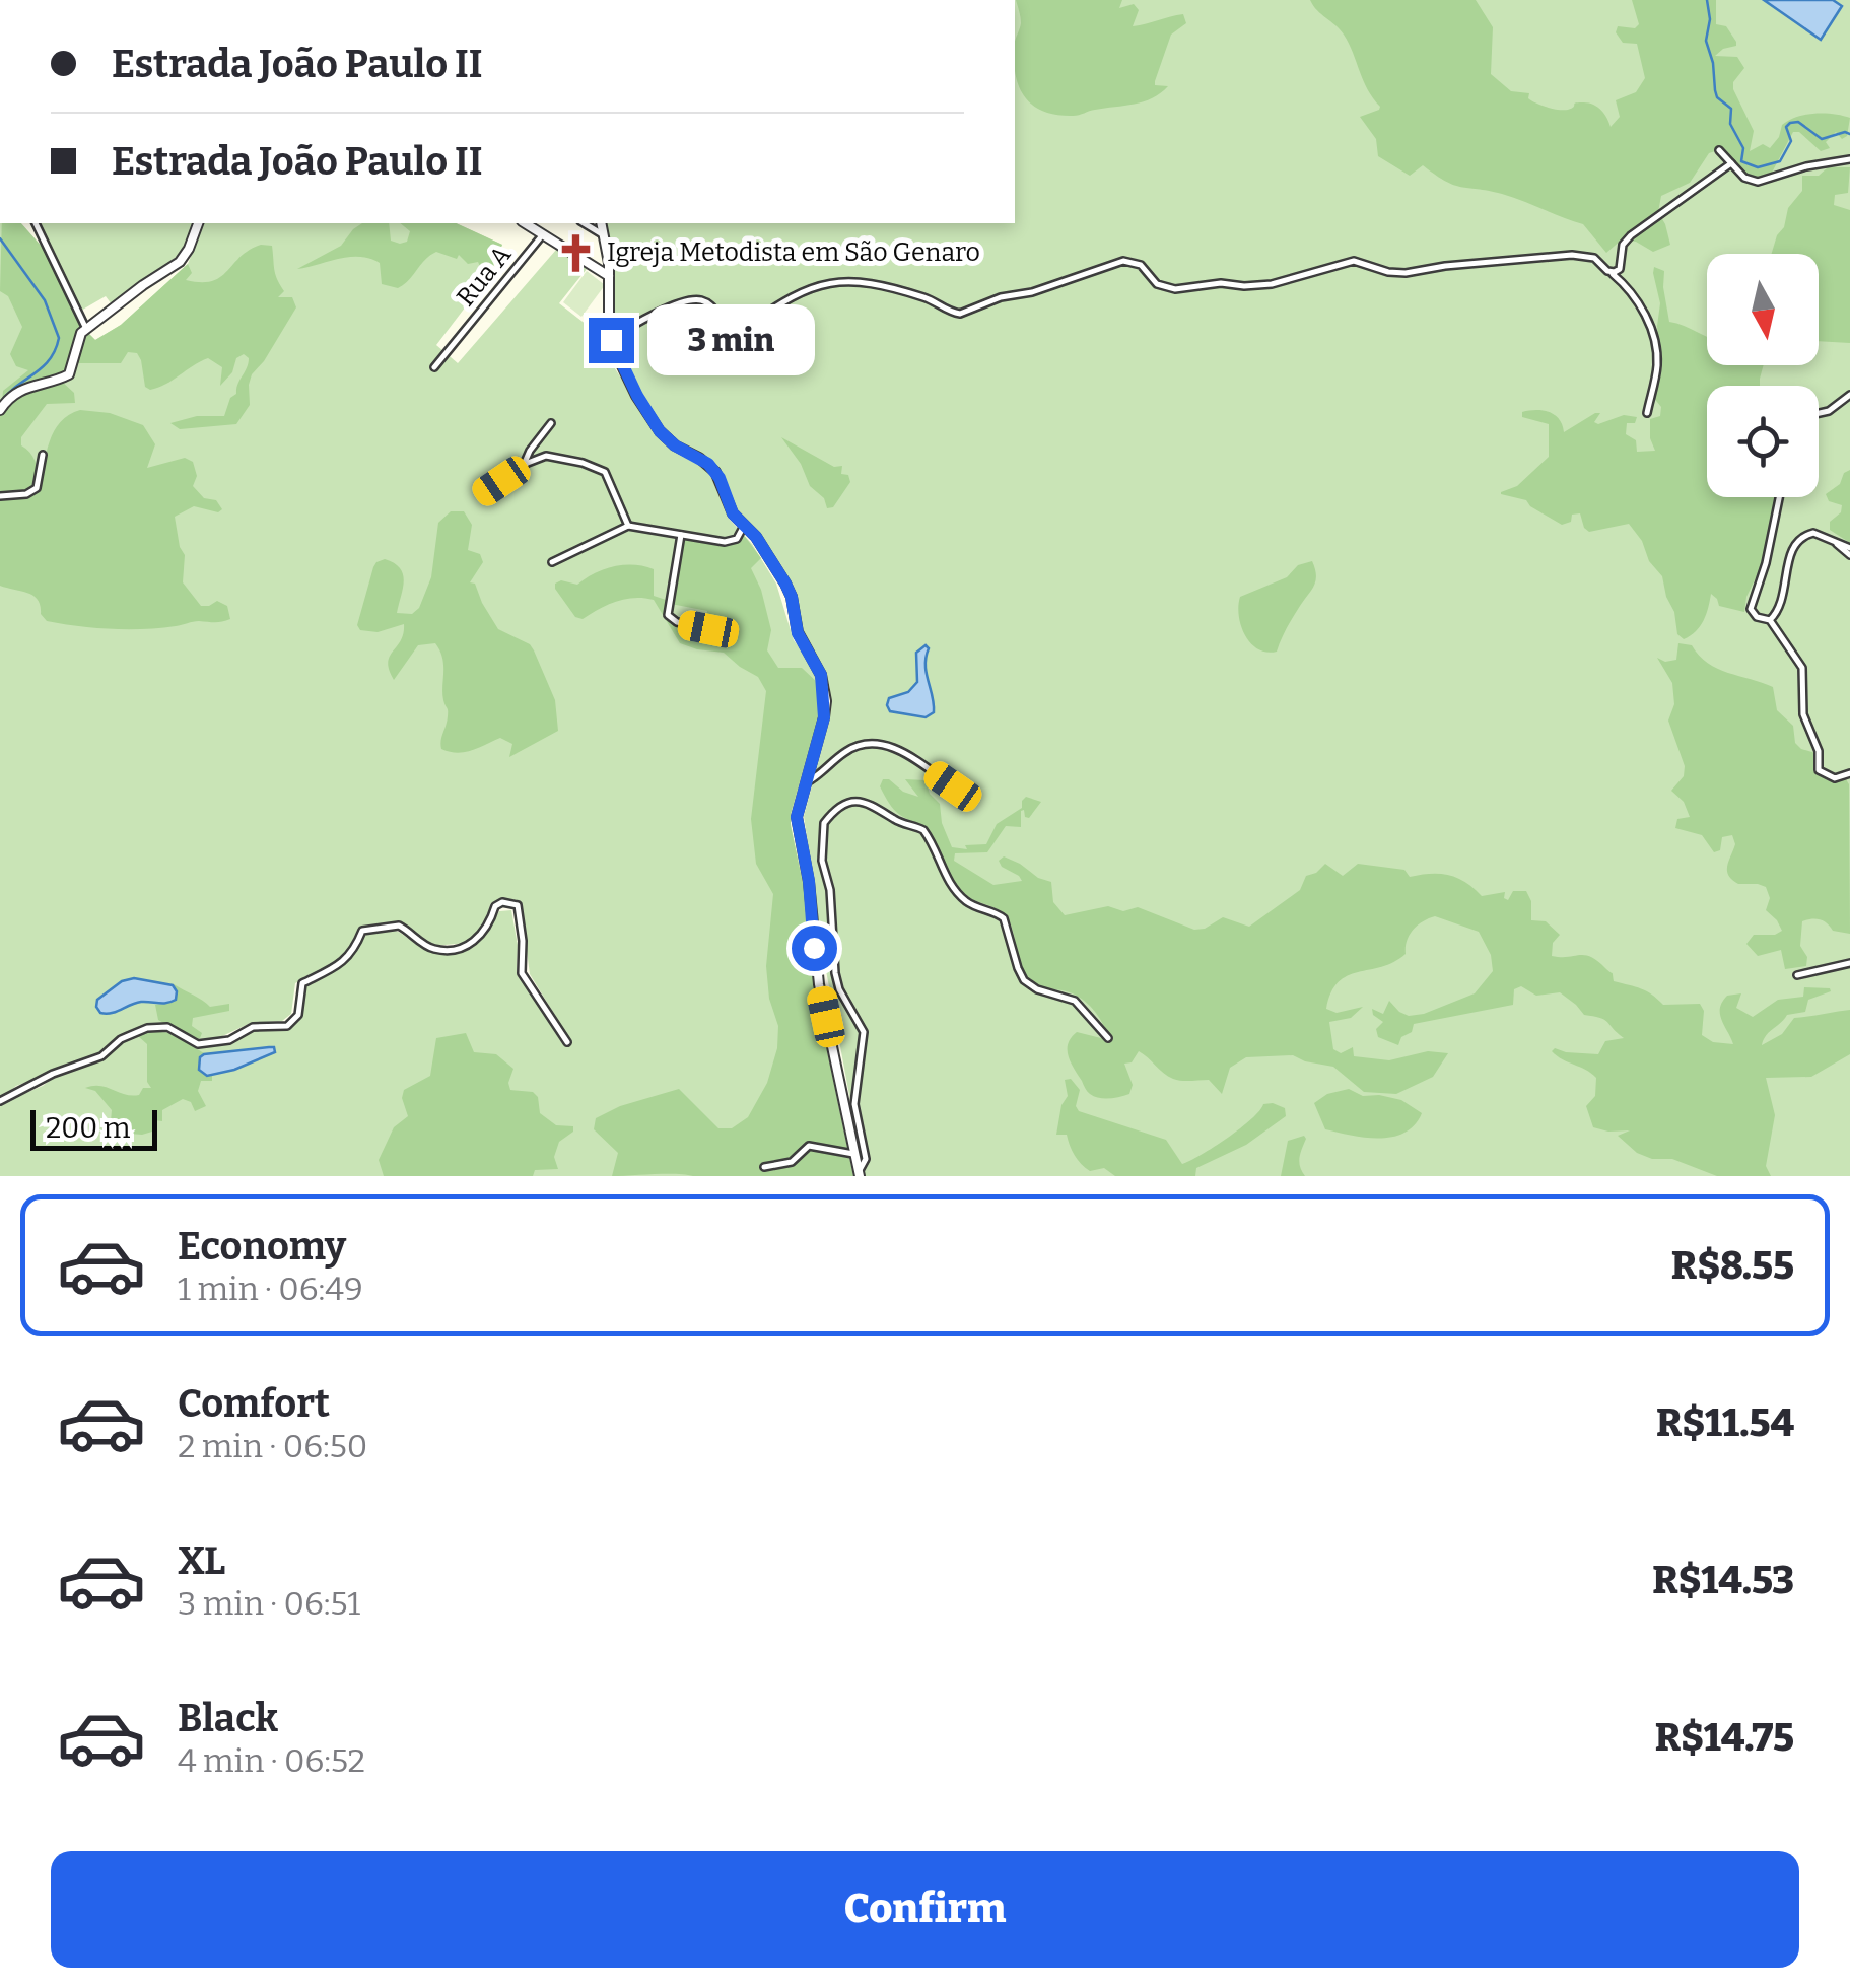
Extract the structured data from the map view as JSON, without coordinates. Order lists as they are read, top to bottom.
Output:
{
  "streets": {
    "street": ["Rua A"]
  },
  "places": {
    "church": ["Igreja Metodista em São Genaro"]
  },
  "scale_bar": "200 m",
  "north": "bottom",
  "page": {
    "banner": ["Estrada João Paulo II", "Estrada João Paulo II"],
    "bubble": "3 min",
    "scale": "200 m",
    "list": [
      {
        "name": "Economy",
        "note": "1 min · 06:49",
        "value": "R$8.55"
      },
      {
        "name": "Comfort",
        "note": "2 min · 06:50",
        "value": "R$11.54"
      },
      {
        "name": "XL",
        "note": "3 min · 06:51",
        "value": "R$14.53"
      },
      {
        "name": "Black",
        "note": "4 min · 06:52",
        "value": "R$14.75"
      }
    ],
    "buttons": "Confirm"
  }
}
